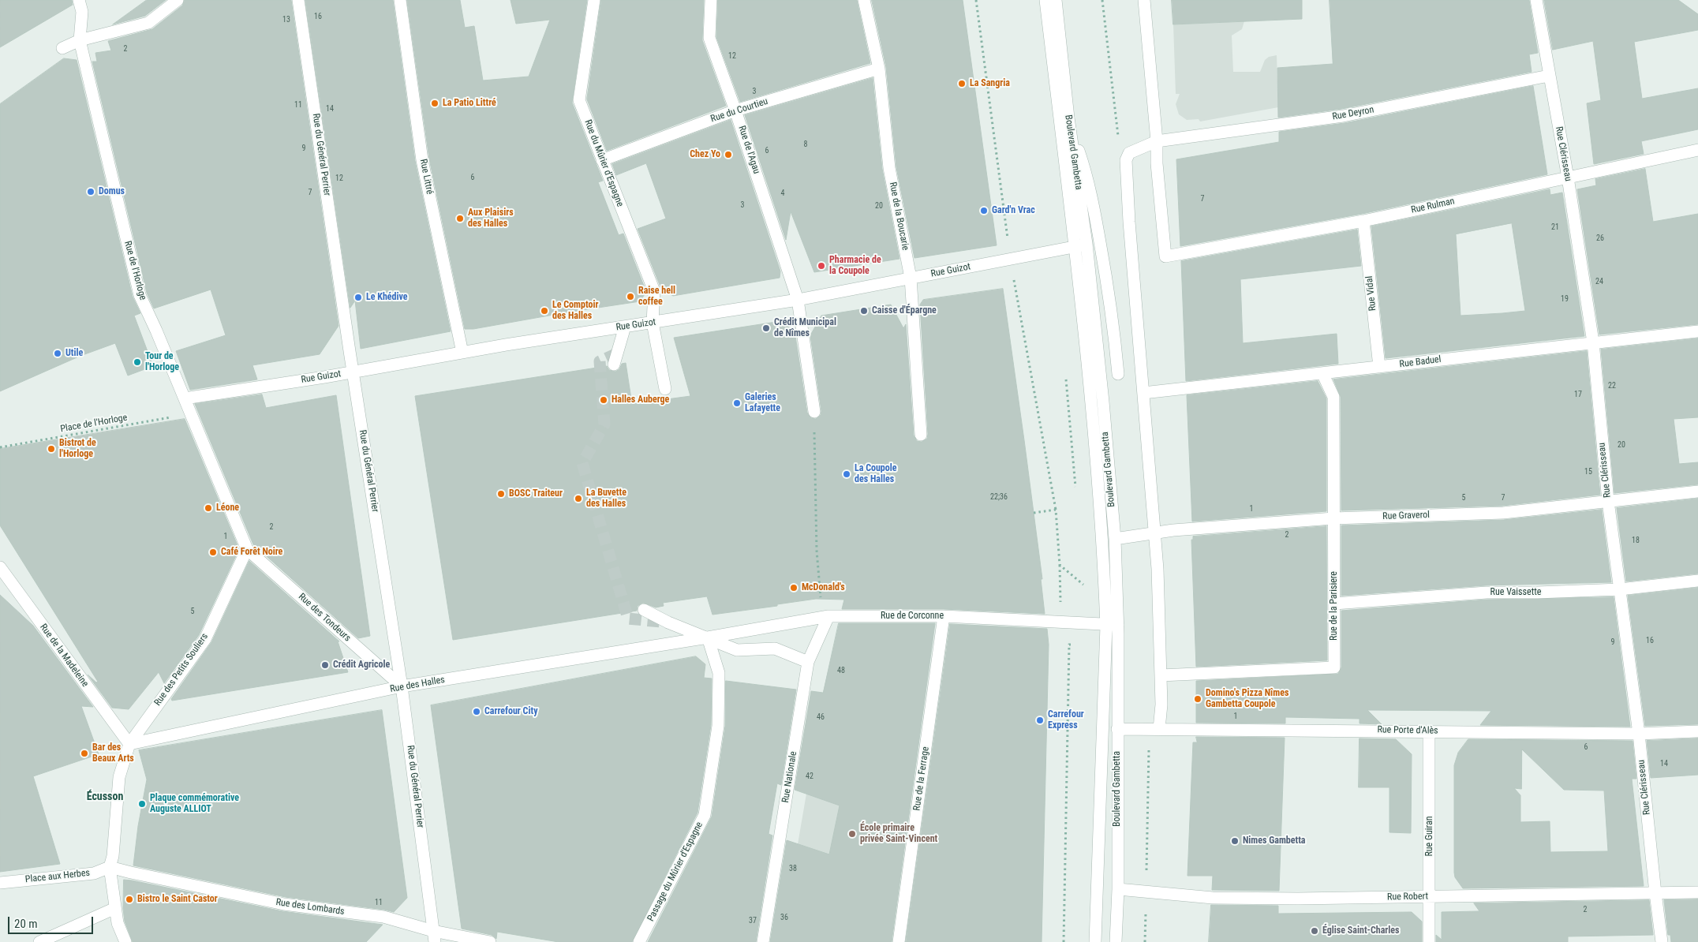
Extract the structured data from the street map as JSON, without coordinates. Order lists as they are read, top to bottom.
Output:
{
  "streets": {
    "street": [
      "Rue du Courtieu",
      "Rue Deyron",
      "Rue de l'Agau",
      "Boulevard Gambetta",
      "Rue Clérisseau",
      "Rue du Général Perrier",
      "Rue du Mûrier d'Espagne",
      "Rue Littré",
      "Rue Rulman",
      "Rue de la Boucarie",
      "Rue de l'Horloge",
      "Rue Guizot",
      "Rue Vidal",
      "Rue Baduel",
      "Rue Graverol",
      "Rue Vaissette",
      "Rue de la Parisiere",
      "Rue de Corconne",
      "Rue des Tondeurs",
      "Rue de la Madeleine",
      "Rue des Petits Souliers",
      "Rue des Halles",
      "Rue Porte d'Alès",
      "Rue Nationale",
      "Rue de la Ferrage",
      "Rue Guiran",
      "Passage du Mûrier d'Espagne",
      "Place aux Herbes",
      "Rue Robert",
      "Rue des Lombards"
    ],
    "path": ["Place de l'Horloge"]
  },
  "crossings": [
    ["Rue du Courtieu", "Rue de l'Agau"],
    ["Rue du Courtieu", "Rue du Mûrier d'Espagne"],
    ["Rue du Courtieu", "Rue de la Boucarie"],
    ["Rue Deyron", "Rue Clérisseau"],
    ["Rue Deyron", "Rue Rulman"],
    ["Rue de l'Agau", "Rue Guizot"],
    ["Boulevard Gambetta", "Rue Guizot"],
    ["Boulevard Gambetta", "Rue Graverol"],
    ["Boulevard Gambetta", "Rue de Corconne"],
    ["Boulevard Gambetta", "Rue Porte d'Alès"],
    ["Boulevard Gambetta", "Rue Robert"],
    ["Rue Clérisseau", "Rue Rulman"],
    ["Rue Clérisseau", "Rue Baduel"],
    ["Rue Clérisseau", "Rue Graverol"],
    ["Rue Clérisseau", "Rue Vaissette"],
    ["Rue Clérisseau", "Rue Porte d'Alès"],
    ["Rue Clérisseau", "Rue Robert"],
    ["Rue du Général Perrier", "Rue Guizot"],
    ["Rue du Général Perrier", "Rue des Tondeurs"],
    ["Rue du Général Perrier", "Rue des Halles"],
    ["Rue du Général Perrier", "Rue des Lombards"],
    ["Rue du Mûrier d'Espagne", "Rue Guizot"],
    ["Rue Littré", "Rue Guizot"],
    ["Rue Rulman", "Rue Vidal"],
    ["Rue de la Boucarie", "Rue Guizot"],
    ["Rue de l'Horloge", "Rue Guizot"],
    ["Rue de l'Horloge", "Place de l'Horloge"],
    ["Rue de l'Horloge", "Rue des Tondeurs"],
    ["Rue de l'Horloge", "Rue des Petits Souliers"],
    ["Rue Vidal", "Rue Baduel"],
    ["Rue Baduel", "Rue de la Parisiere"],
    ["Rue Graverol", "Rue de la Parisiere"],
    ["Rue Vaissette", "Rue de la Parisiere"],
    ["Rue de Corconne", "Rue des Halles"],
    ["Rue de Corconne", "Rue Nationale"],
    ["Rue de Corconne", "Rue de la Ferrage"],
    ["Rue de Corconne", "Passage du Mûrier d'Espagne"],
    ["Rue des Tondeurs", "Rue des Petits Souliers"],
    ["Rue des Tondeurs", "Rue des Halles"],
    ["Rue de la Madeleine", "Rue des Petits Souliers"],
    ["Rue de la Madeleine", "Rue des Halles"],
    ["Rue des Petits Souliers", "Rue des Halles"],
    ["Rue des Halles", "Passage du Mûrier d'Espagne"],
    ["Rue Porte d'Alès", "Rue Guiran"],
    ["Rue Guiran", "Rue Robert"],
    ["Place aux Herbes", "Rue des Lombards"]
  ],
  "districts": ["Écusson"],
  "places": [
    "La Sangria",
    "La Patio Littré",
    "Chez Yo",
    "Domus",
    "Gard'n Vrac",
    "Aux Plaisirs des Halles",
    "Pharmacie de la Coupole",
    "Raise hell coffee",
    "Le Khédive",
    "Le Comptoir des Halles",
    "Caisse d'Épargne",
    "Crédit Municipal de Nîmes",
    "Utile",
    "Tour de l'Horloge",
    "Halles Auberge",
    "Galeries Lafayette",
    "Bistrot de l'Horloge",
    "La Coupole des Halles",
    "BOSC Traiteur",
    "La Buvette des Halles",
    "Léone",
    "Café Forêt Noire",
    "McDonald's",
    "Crédit Agricole",
    "Domino's Pizza Nîmes Gambetta Coupole",
    "Carrefour City",
    "Carrefour Express",
    "Bar des Beaux Arts",
    "Plaque commémorative Auguste ALLIOT",
    "École primaire privée Saint-Vincent",
    "Nimes Gambetta",
    "Bistro le Saint Castor",
    "Église Saint-Charles"
  ],
  "house_numbers": [
    "16",
    "13",
    "2",
    "12",
    "3",
    "11",
    "14",
    "8",
    "9",
    "6",
    "6",
    "12",
    "7",
    "4",
    "7",
    "3",
    "20",
    "21",
    "26",
    "24",
    "19",
    "22",
    "17",
    "20",
    "15",
    "22;36",
    "5",
    "7",
    "1",
    "2",
    "2",
    "1",
    "18",
    "5",
    "16",
    "9",
    "48",
    "1",
    "46",
    "6",
    "14",
    "42",
    "38",
    "11",
    "2",
    "36",
    "37"
  ],
  "scale_bar": "20 m"
}
